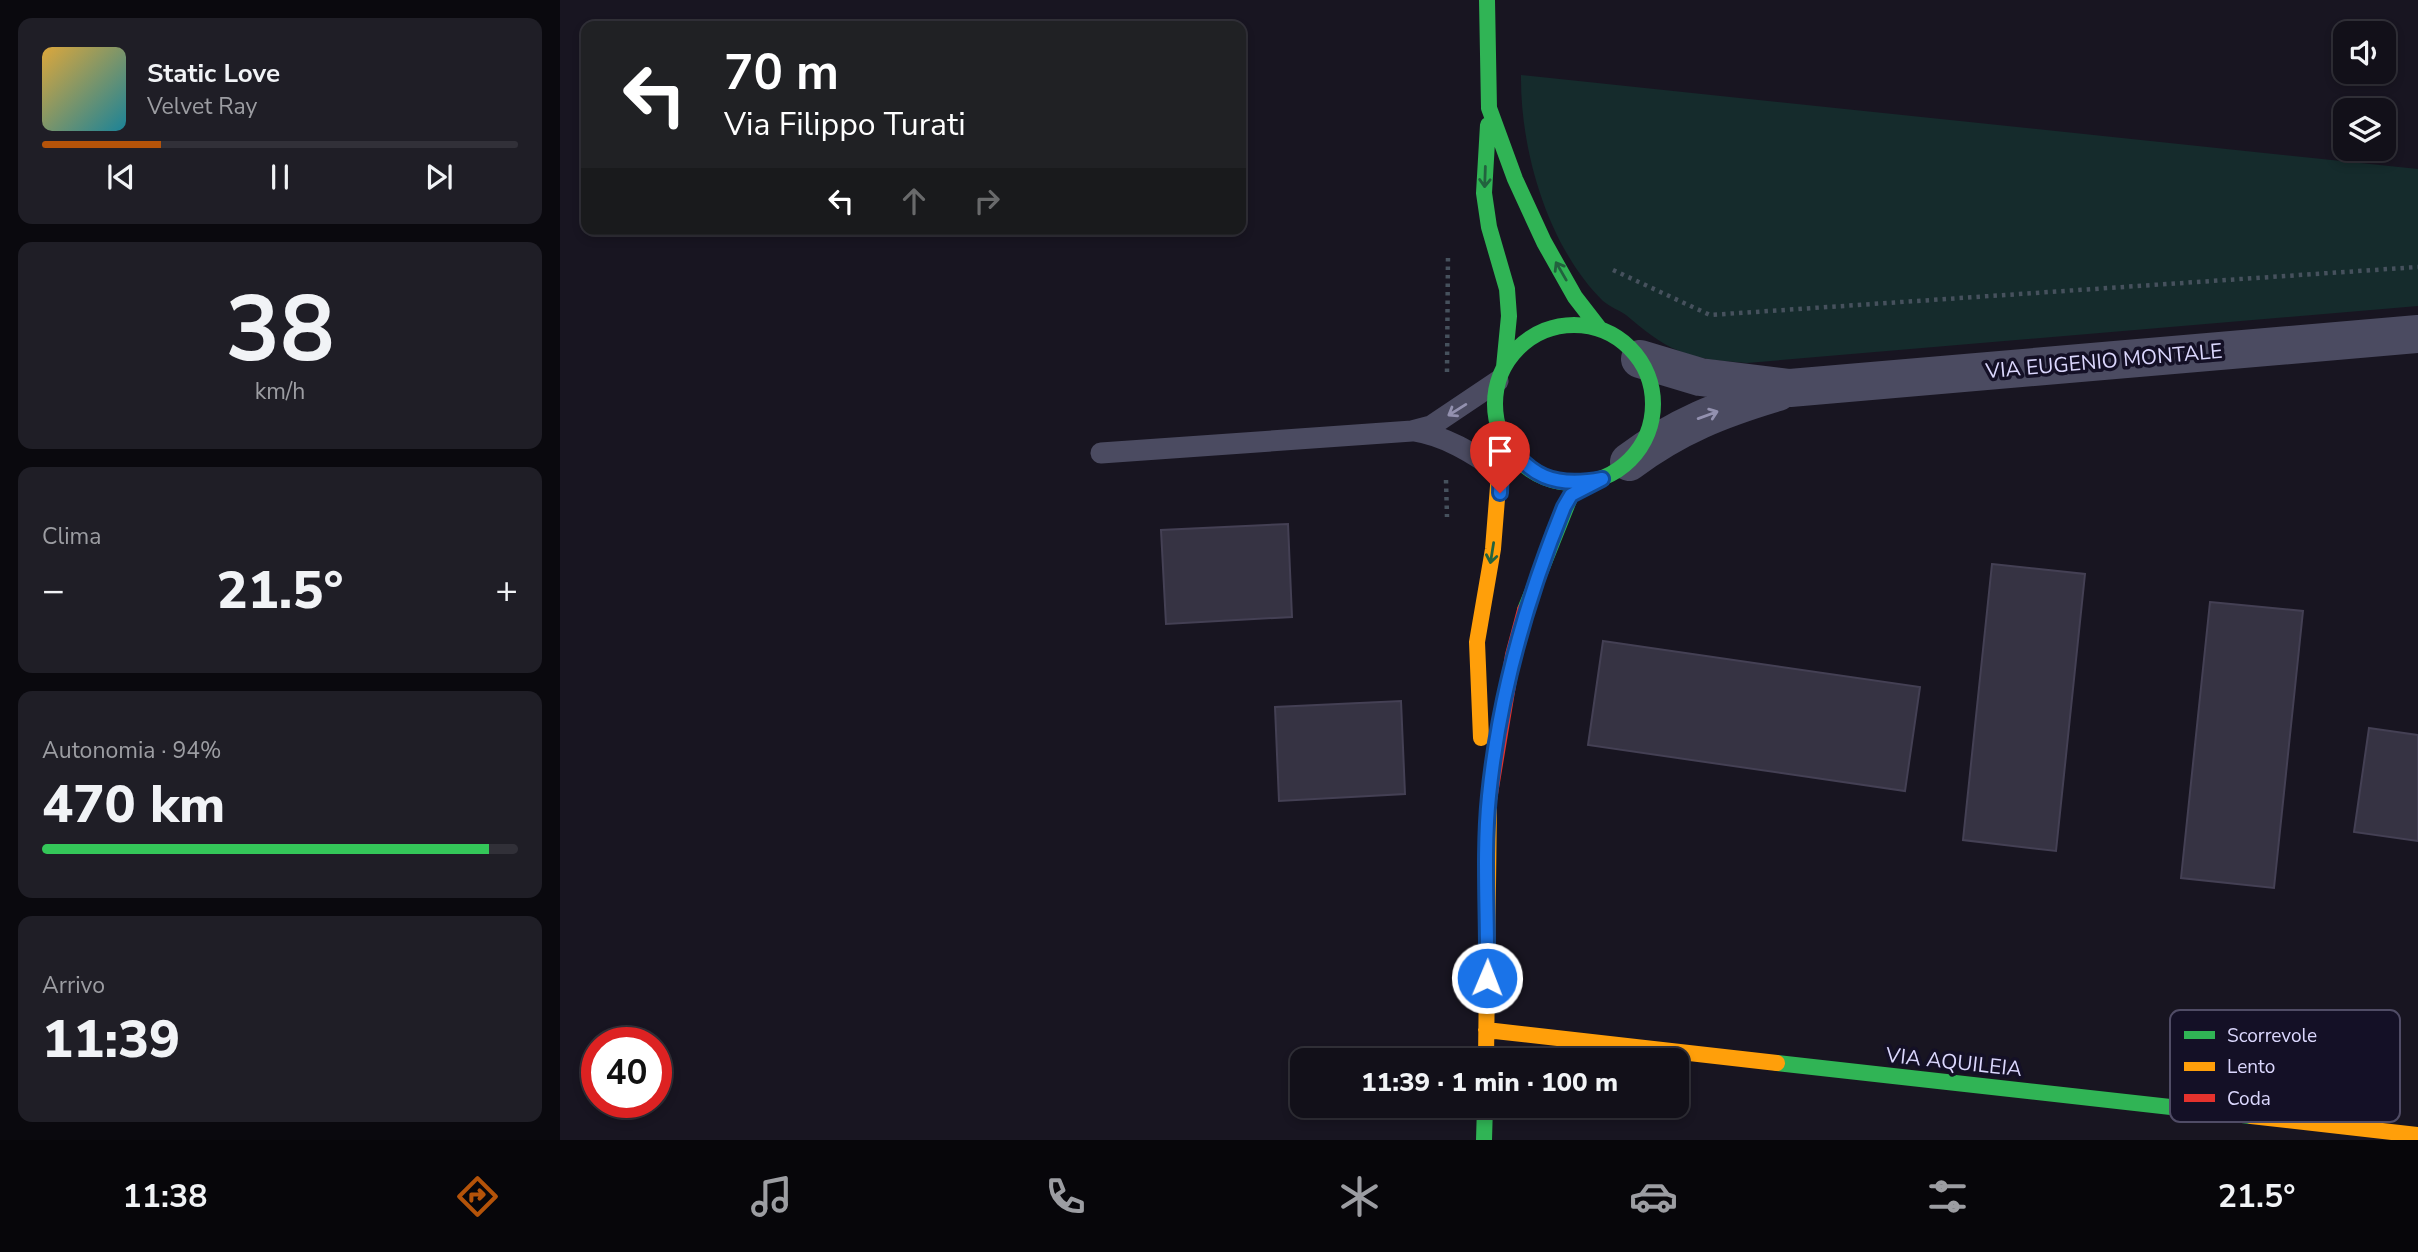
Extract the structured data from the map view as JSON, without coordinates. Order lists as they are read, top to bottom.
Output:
{
  "streets": {
    "street": ["VIA EUGENIO MONTALE", "VIA AQUILEIA"]
  },
  "legend": ["Scorrevole", "Lento", "Coda"],
  "page": {
    "turn": ["70 m", "Via Filippo Turati"],
    "song": ["Static Love", "Velvet Ray"],
    "tile": [
      ["38", "km/h"],
      "Clima",
      ["Autonomia · 94%", "470 km"],
      ["Arrivo", "11:39"]
    ],
    "heat": ["−", "21.5°", "+"],
    "limit": "40",
    "trip": "11:39 · 1 min · 100 m",
    "tabs": ["11:38", "21.5°"]
  }
}
